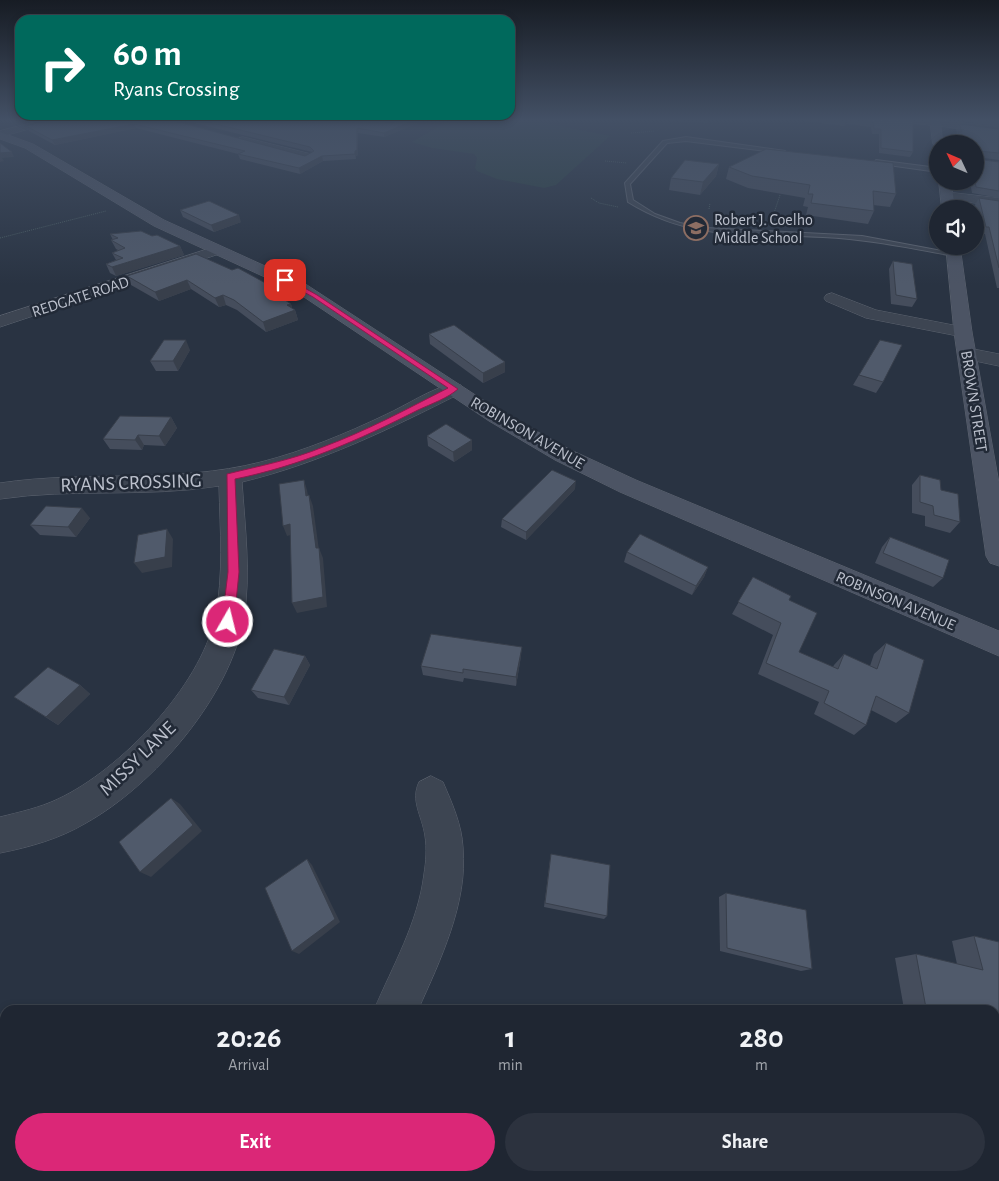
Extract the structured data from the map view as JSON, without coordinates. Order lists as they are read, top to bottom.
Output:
{
  "streets": {
    "street": [
      "REDGATE ROAD",
      "BROWN STREET",
      "ROBINSON AVENUE",
      "RYANS CROSSING",
      "MISSY LANE"
    ]
  },
  "crossings": [
    ["REDGATE ROAD", "ROBINSON AVENUE"],
    ["ROBINSON AVENUE", "RYANS CROSSING"],
    ["RYANS CROSSING", "MISSY LANE"]
  ],
  "places": {
    "school or university": ["Robert J. Coelho Middle School"]
  },
  "north": "top left",
  "page": {
    "turn": ["60 m", "Ryans Crossing"],
    "eta": [
      "20:26",
      "Arrival",
      "1",
      "min",
      "280",
      "m"
    ],
    "buttons": ["Exit", "Share"]
  }
}
